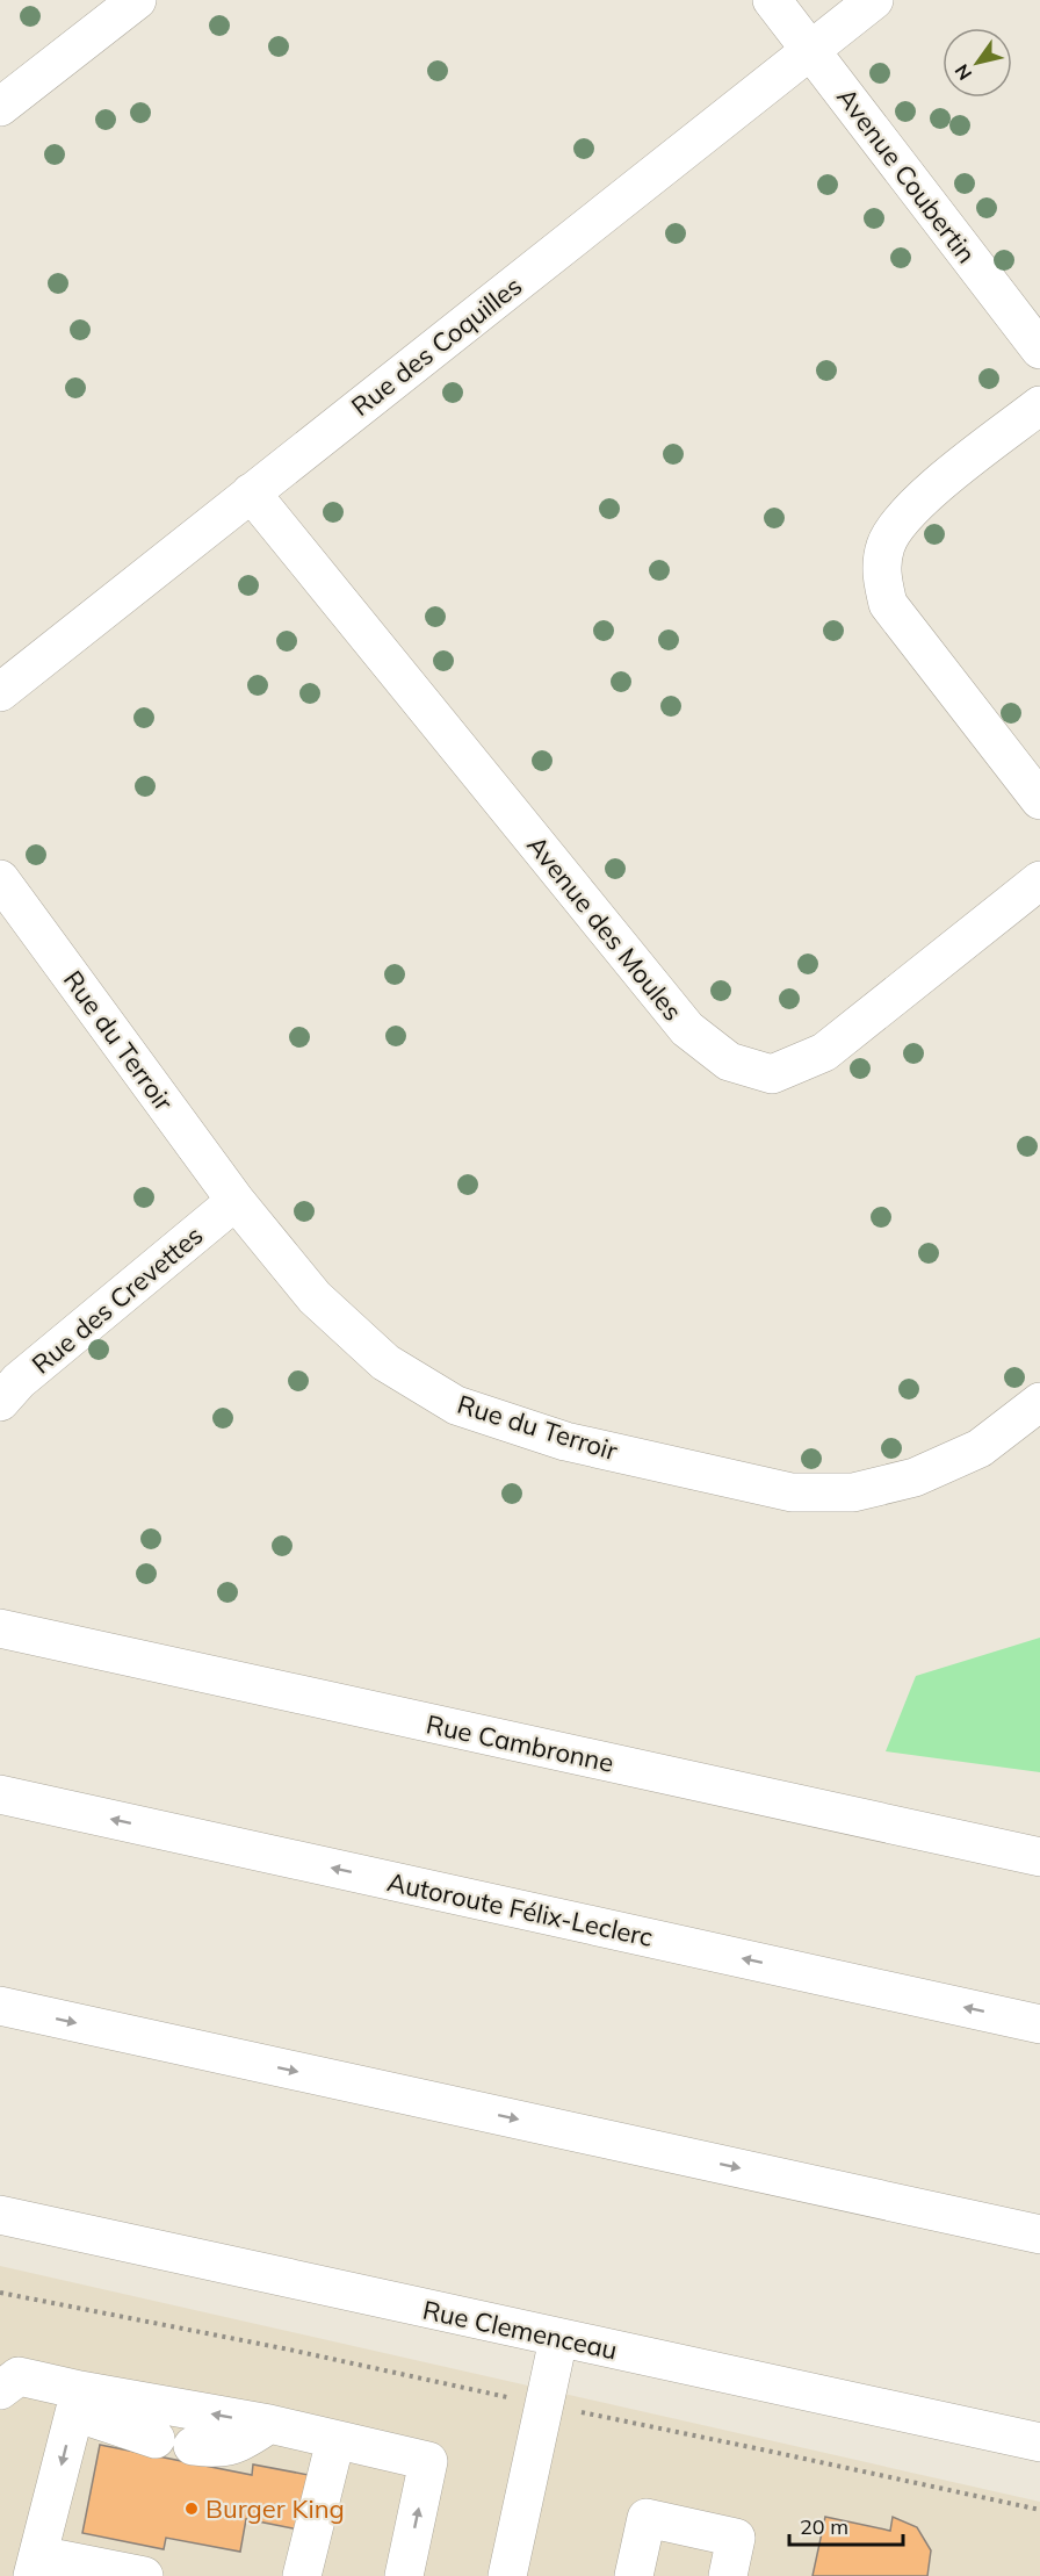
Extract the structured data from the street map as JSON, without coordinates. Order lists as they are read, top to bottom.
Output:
{
  "streets": {
    "main road": [
      "Avenue Coubertin",
      "Rue des Coquilles",
      "Avenue des Moules",
      "Rue du Terroir",
      "Rue des Crevettes",
      "Rue Cambronne",
      "Autoroute Félix-Leclerc",
      "Rue Clemenceau"
    ]
  },
  "crossings": [
    ["Avenue Coubertin", "Rue des Coquilles"],
    ["Rue des Coquilles", "Avenue des Moules"],
    ["Rue du Terroir", "Rue des Crevettes"]
  ],
  "places": ["Burger King"],
  "scale_bar": "20 m",
  "north": "bottom left"
}
